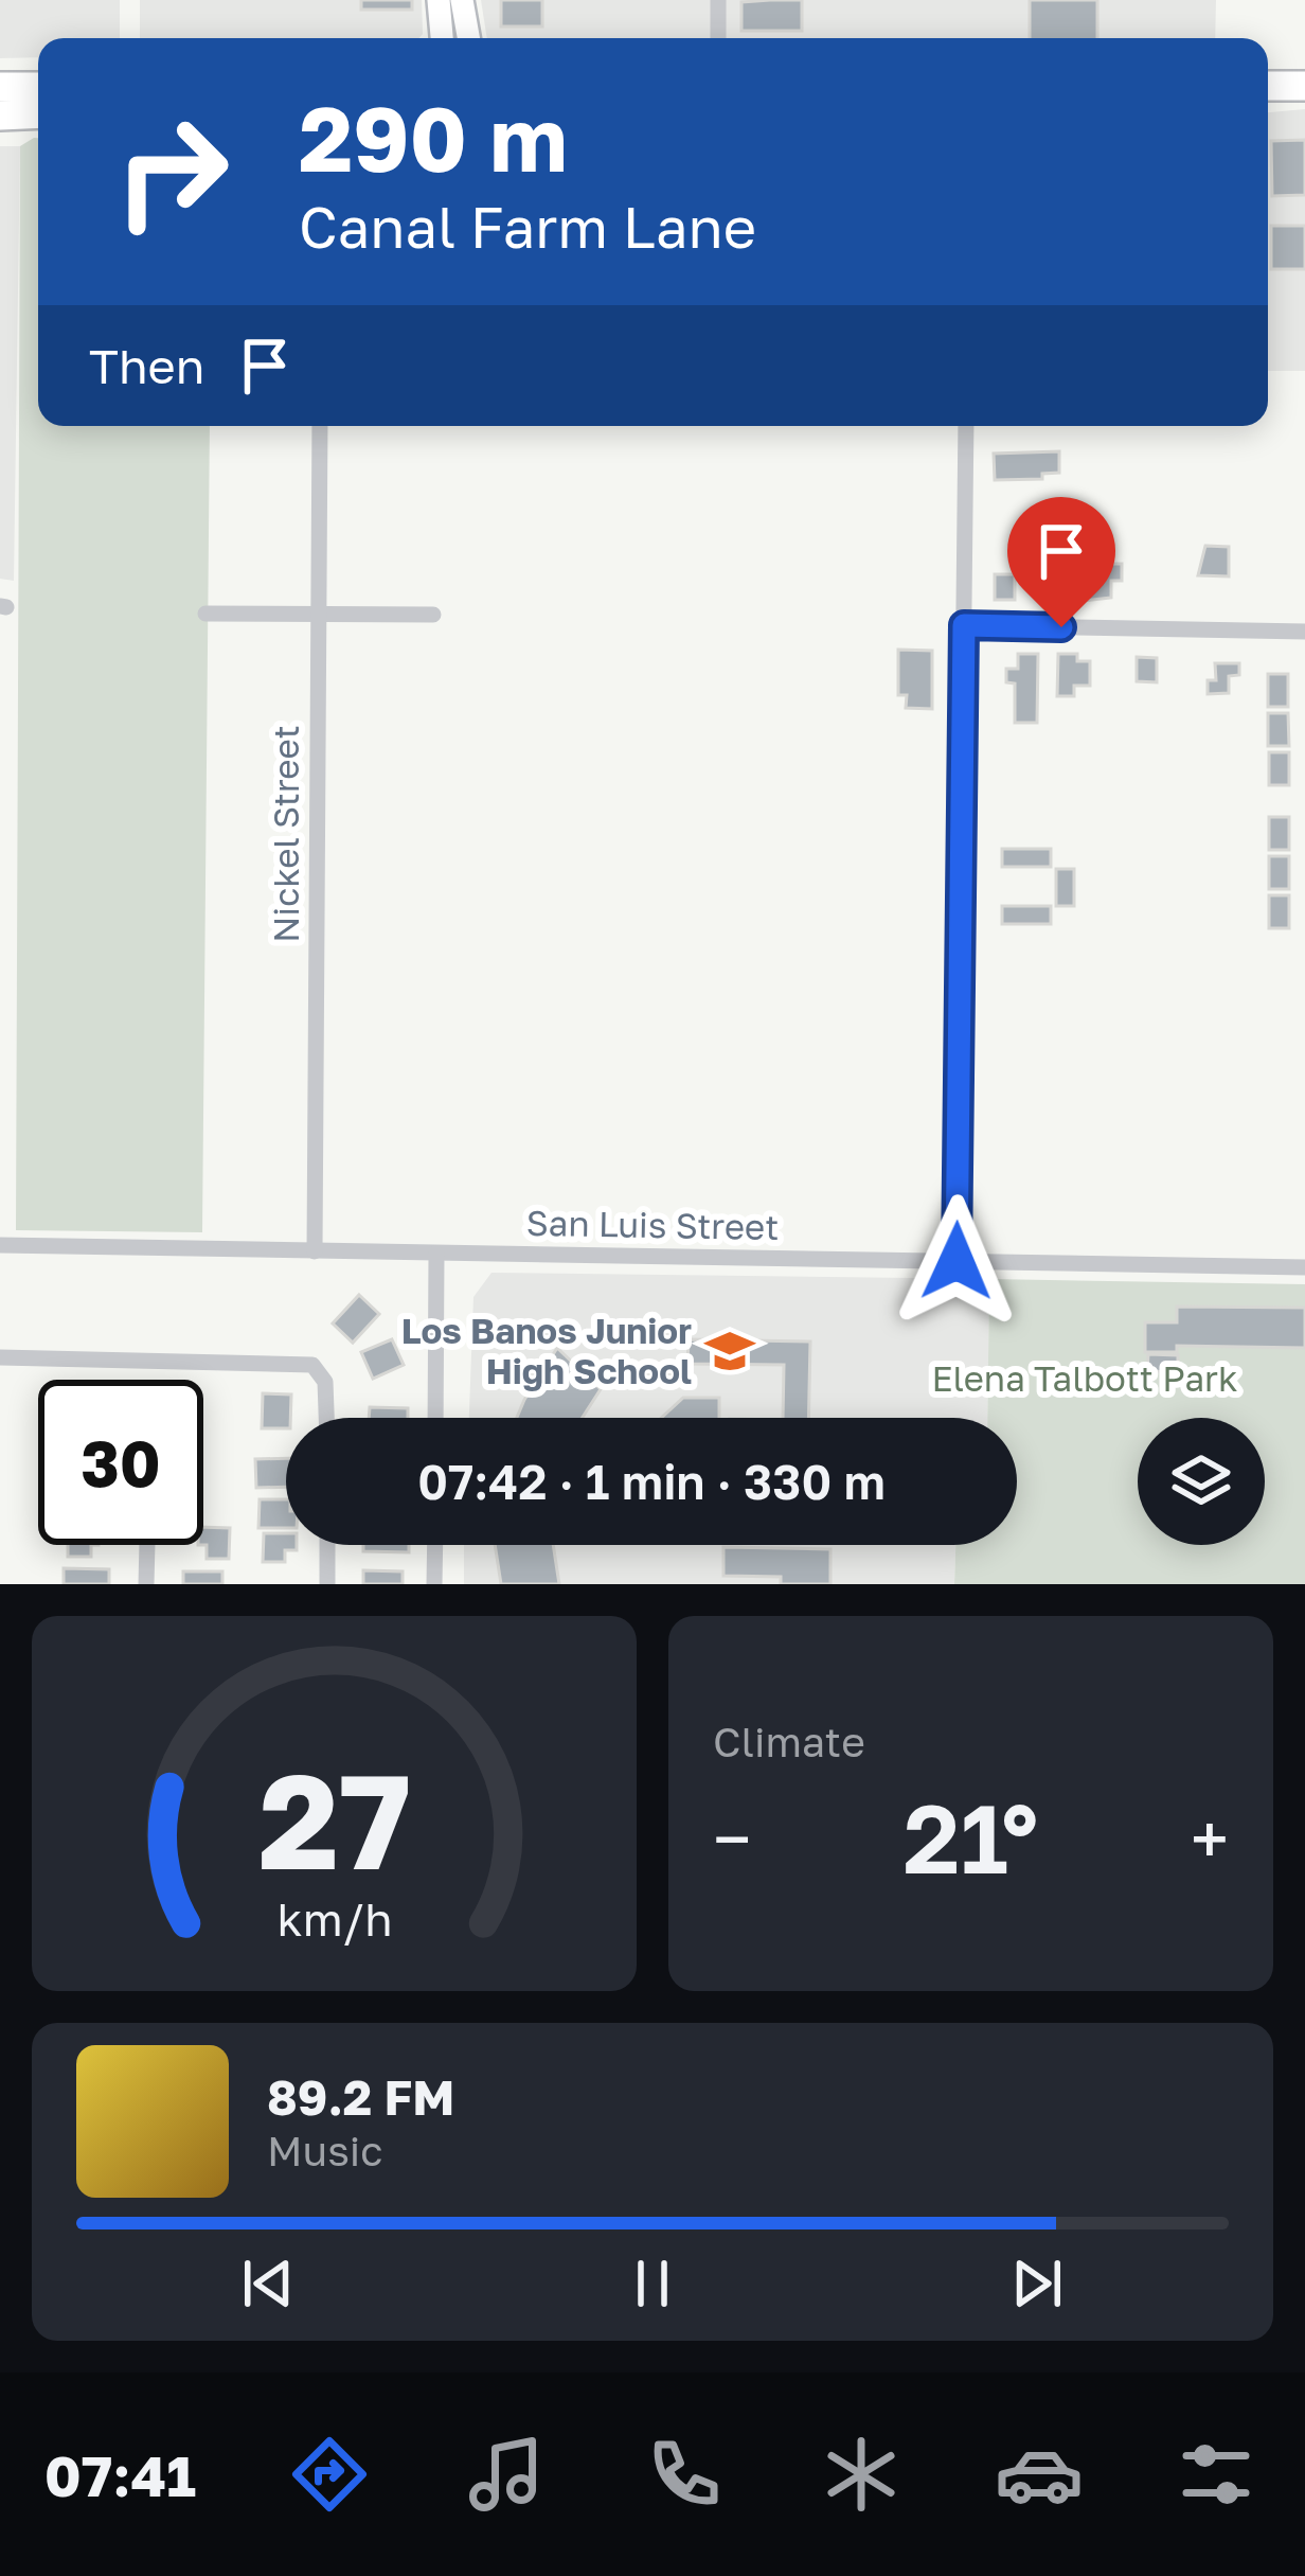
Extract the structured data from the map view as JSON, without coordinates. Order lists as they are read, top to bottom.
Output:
{
  "streets": {
    "street": ["Nickel Street", "San Luis Street"]
  },
  "crossings": [
    ["Nickel Street", "San Luis Street"]
  ],
  "parks": ["Elena Talbott Park"],
  "places": {
    "school or university": ["Los Banos Junior High School"]
  },
  "page": {
    "turn": ["290 m", "Canal Farm Lane"],
    "then": "Then",
    "limit": "30",
    "trip": "07:42 · 1 min · 330 m",
    "tile": "Climate",
    "heat": ["−", "21°", "+"],
    "song": ["89.2 FM", "Music"],
    "tabs": "07:41",
    "gauge": ["27", "km/h"]
  }
}
